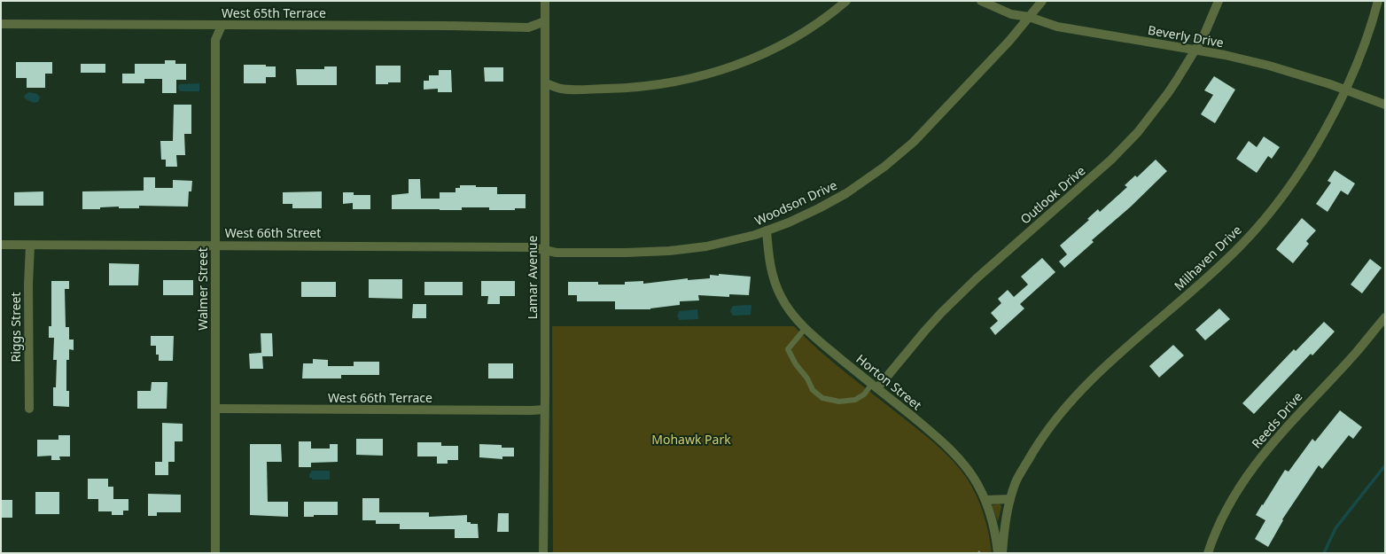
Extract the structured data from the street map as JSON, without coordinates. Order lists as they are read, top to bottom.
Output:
{
  "streets": {
    "street": [
      "West 65th Terrace",
      "Beverly Drive",
      "Outlook Drive",
      "Woodson Drive",
      "West 66th Street",
      "Milhaven Drive",
      "Lamar Avenue",
      "Walmer Street",
      "Riggs Street",
      "Horton Street",
      "West 66th Terrace",
      "Reeds Drive"
    ]
  },
  "crossings": [
    ["West 65th Terrace", "Lamar Avenue"],
    ["West 65th Terrace", "Walmer Street"],
    ["Beverly Drive", "Outlook Drive"],
    ["Beverly Drive", "Woodson Drive"],
    ["Beverly Drive", "Milhaven Drive"],
    ["Outlook Drive", "Horton Street"],
    ["Woodson Drive", "West 66th Street"],
    ["Woodson Drive", "Lamar Avenue"],
    ["Woodson Drive", "Horton Street"],
    ["West 66th Street", "Lamar Avenue"],
    ["West 66th Street", "Walmer Street"],
    ["West 66th Street", "Riggs Street"],
    ["Lamar Avenue", "West 66th Terrace"],
    ["Walmer Street", "West 66th Terrace"]
  ],
  "parks": ["Mohawk Park"]
}
